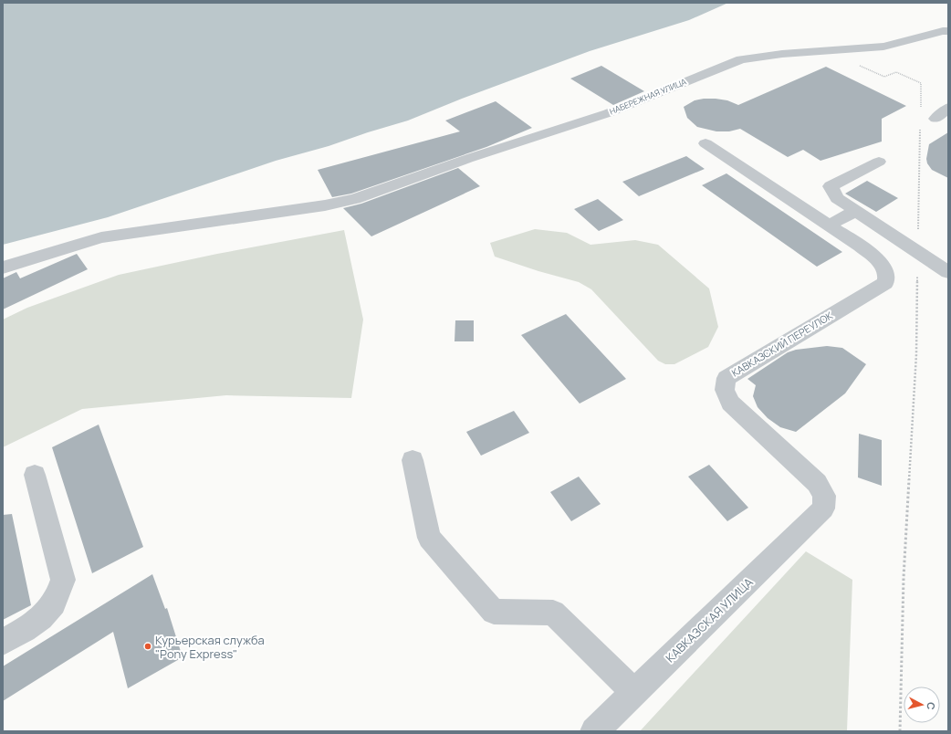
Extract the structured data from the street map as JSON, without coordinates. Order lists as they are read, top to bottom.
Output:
{
  "streets": {
    "street": ["НАБЕРЕЖНАЯ УЛИЦА", "КАВКАЗСКИЙ ПЕРЕУЛОК", "КАВКАЗСКАЯ УЛИЦА"]
  },
  "crossings": [
    ["КАВКАЗСКИЙ ПЕРЕУЛОК", "КАВКАЗСКАЯ УЛИЦА"]
  ],
  "places": ["Курьерская служба \"Pony Express\""],
  "north": "right"
}
